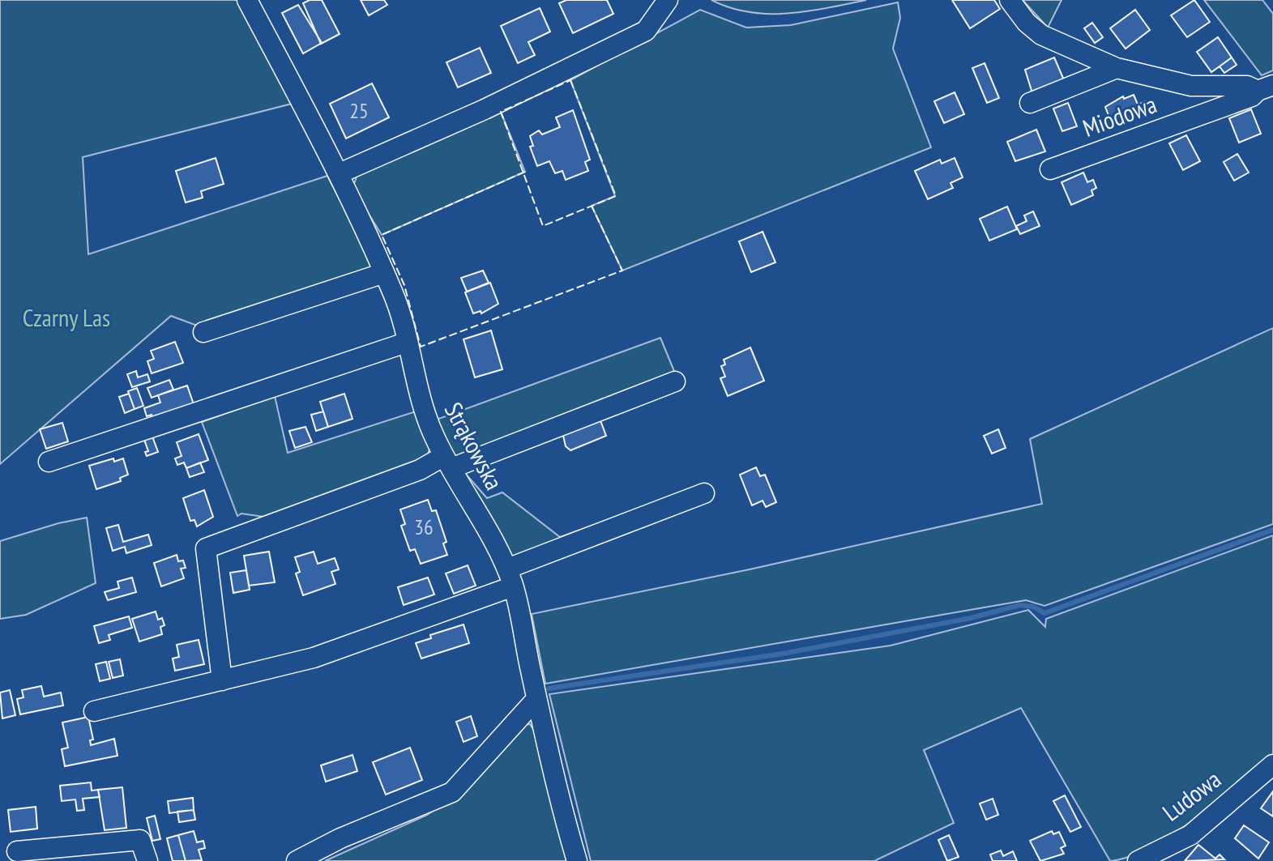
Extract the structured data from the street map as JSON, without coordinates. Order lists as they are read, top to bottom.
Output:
{
  "streets": {
    "street": ["Miodowa", "Strąkowska", "Ludowa"]
  },
  "parks": ["Czarny Las"],
  "house_numbers": ["25", "36"]
}
